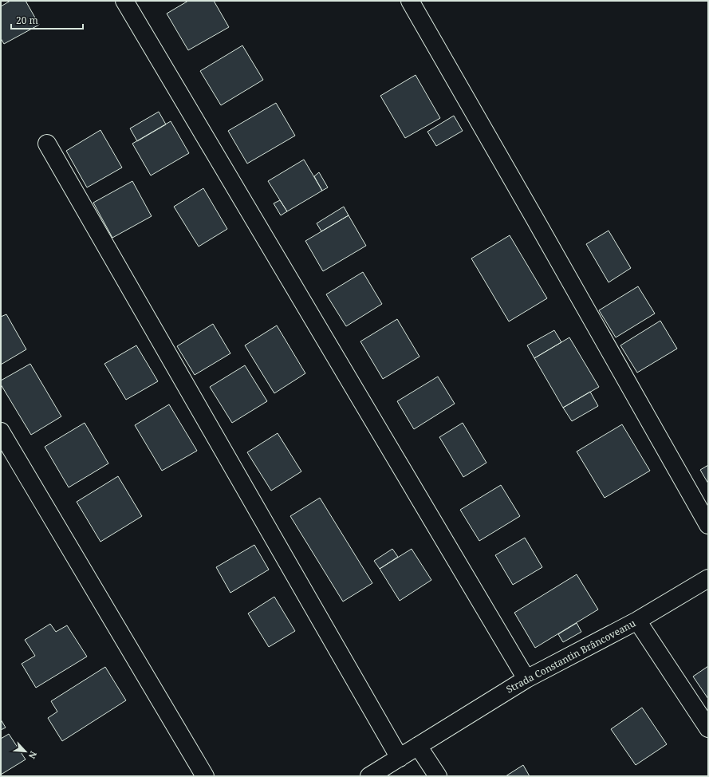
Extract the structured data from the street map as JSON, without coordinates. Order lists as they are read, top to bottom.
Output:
{
  "streets": {
    "street": ["Strada Constantin Brâncoveanu"]
  },
  "scale_bar": "20 m",
  "north": "bottom right"
}
